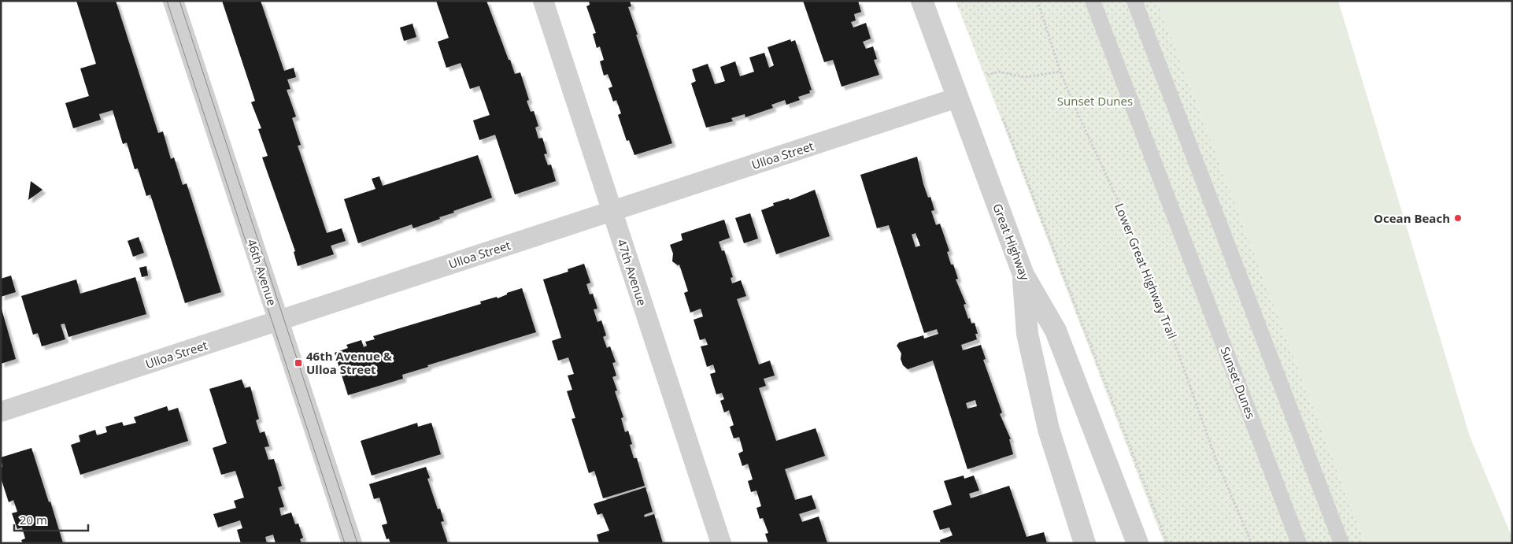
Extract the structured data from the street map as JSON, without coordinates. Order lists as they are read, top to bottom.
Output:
{
  "streets": {
    "street": [
      "Ulloa Street",
      "Great Highway",
      "46th Avenue",
      "47th Avenue",
      "Sunset Dunes"
    ],
    "path": ["Lower Great Highway Trail"]
  },
  "crossings": [
    ["Ulloa Street", "Great Highway"],
    ["Ulloa Street", "46th Avenue"],
    ["Ulloa Street", "47th Avenue"]
  ],
  "parks": ["Sunset Dunes"],
  "places": {
    "other": ["Ocean Beach"],
    "transit": ["46th Avenue & Ulloa Street"]
  },
  "scale_bar": "20 m"
}
